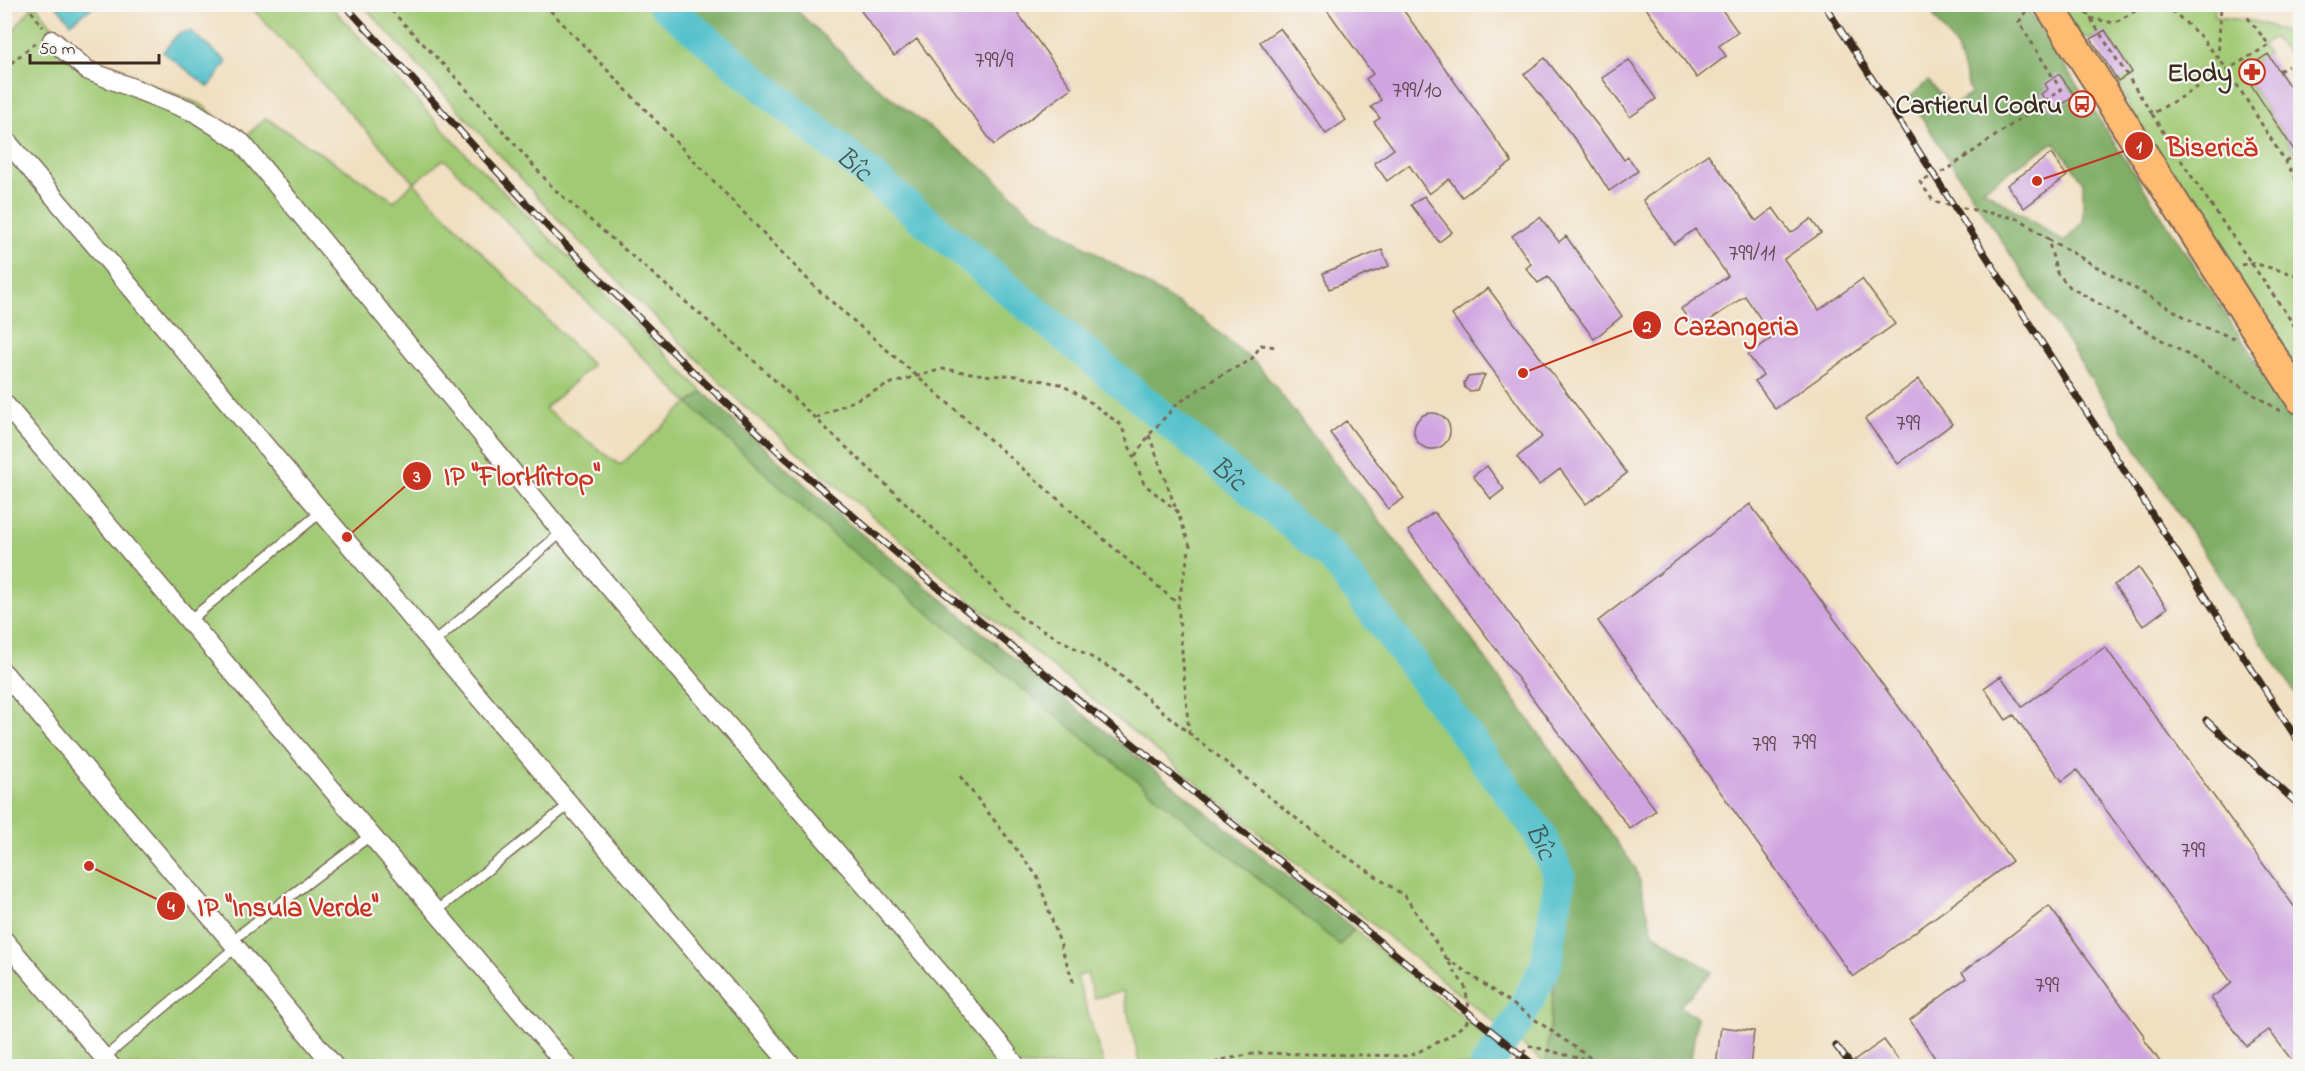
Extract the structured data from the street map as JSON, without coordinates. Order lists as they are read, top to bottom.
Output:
{
  "water": ["Bîc"],
  "places": {
    "pharmacy": ["Elody"],
    "bus stop": ["Cartierul Codru"],
    "other": [
      "Biserică",
      "Cazangeria",
      "IP \"FlorHîrtop\"",
      "IP \"Insula Verde\""
    ]
  },
  "house_numbers": [
    "799/9",
    "799/10",
    "799/11",
    "799",
    "799",
    "799",
    "799",
    "799"
  ],
  "scale_bar": "50 m"
}
